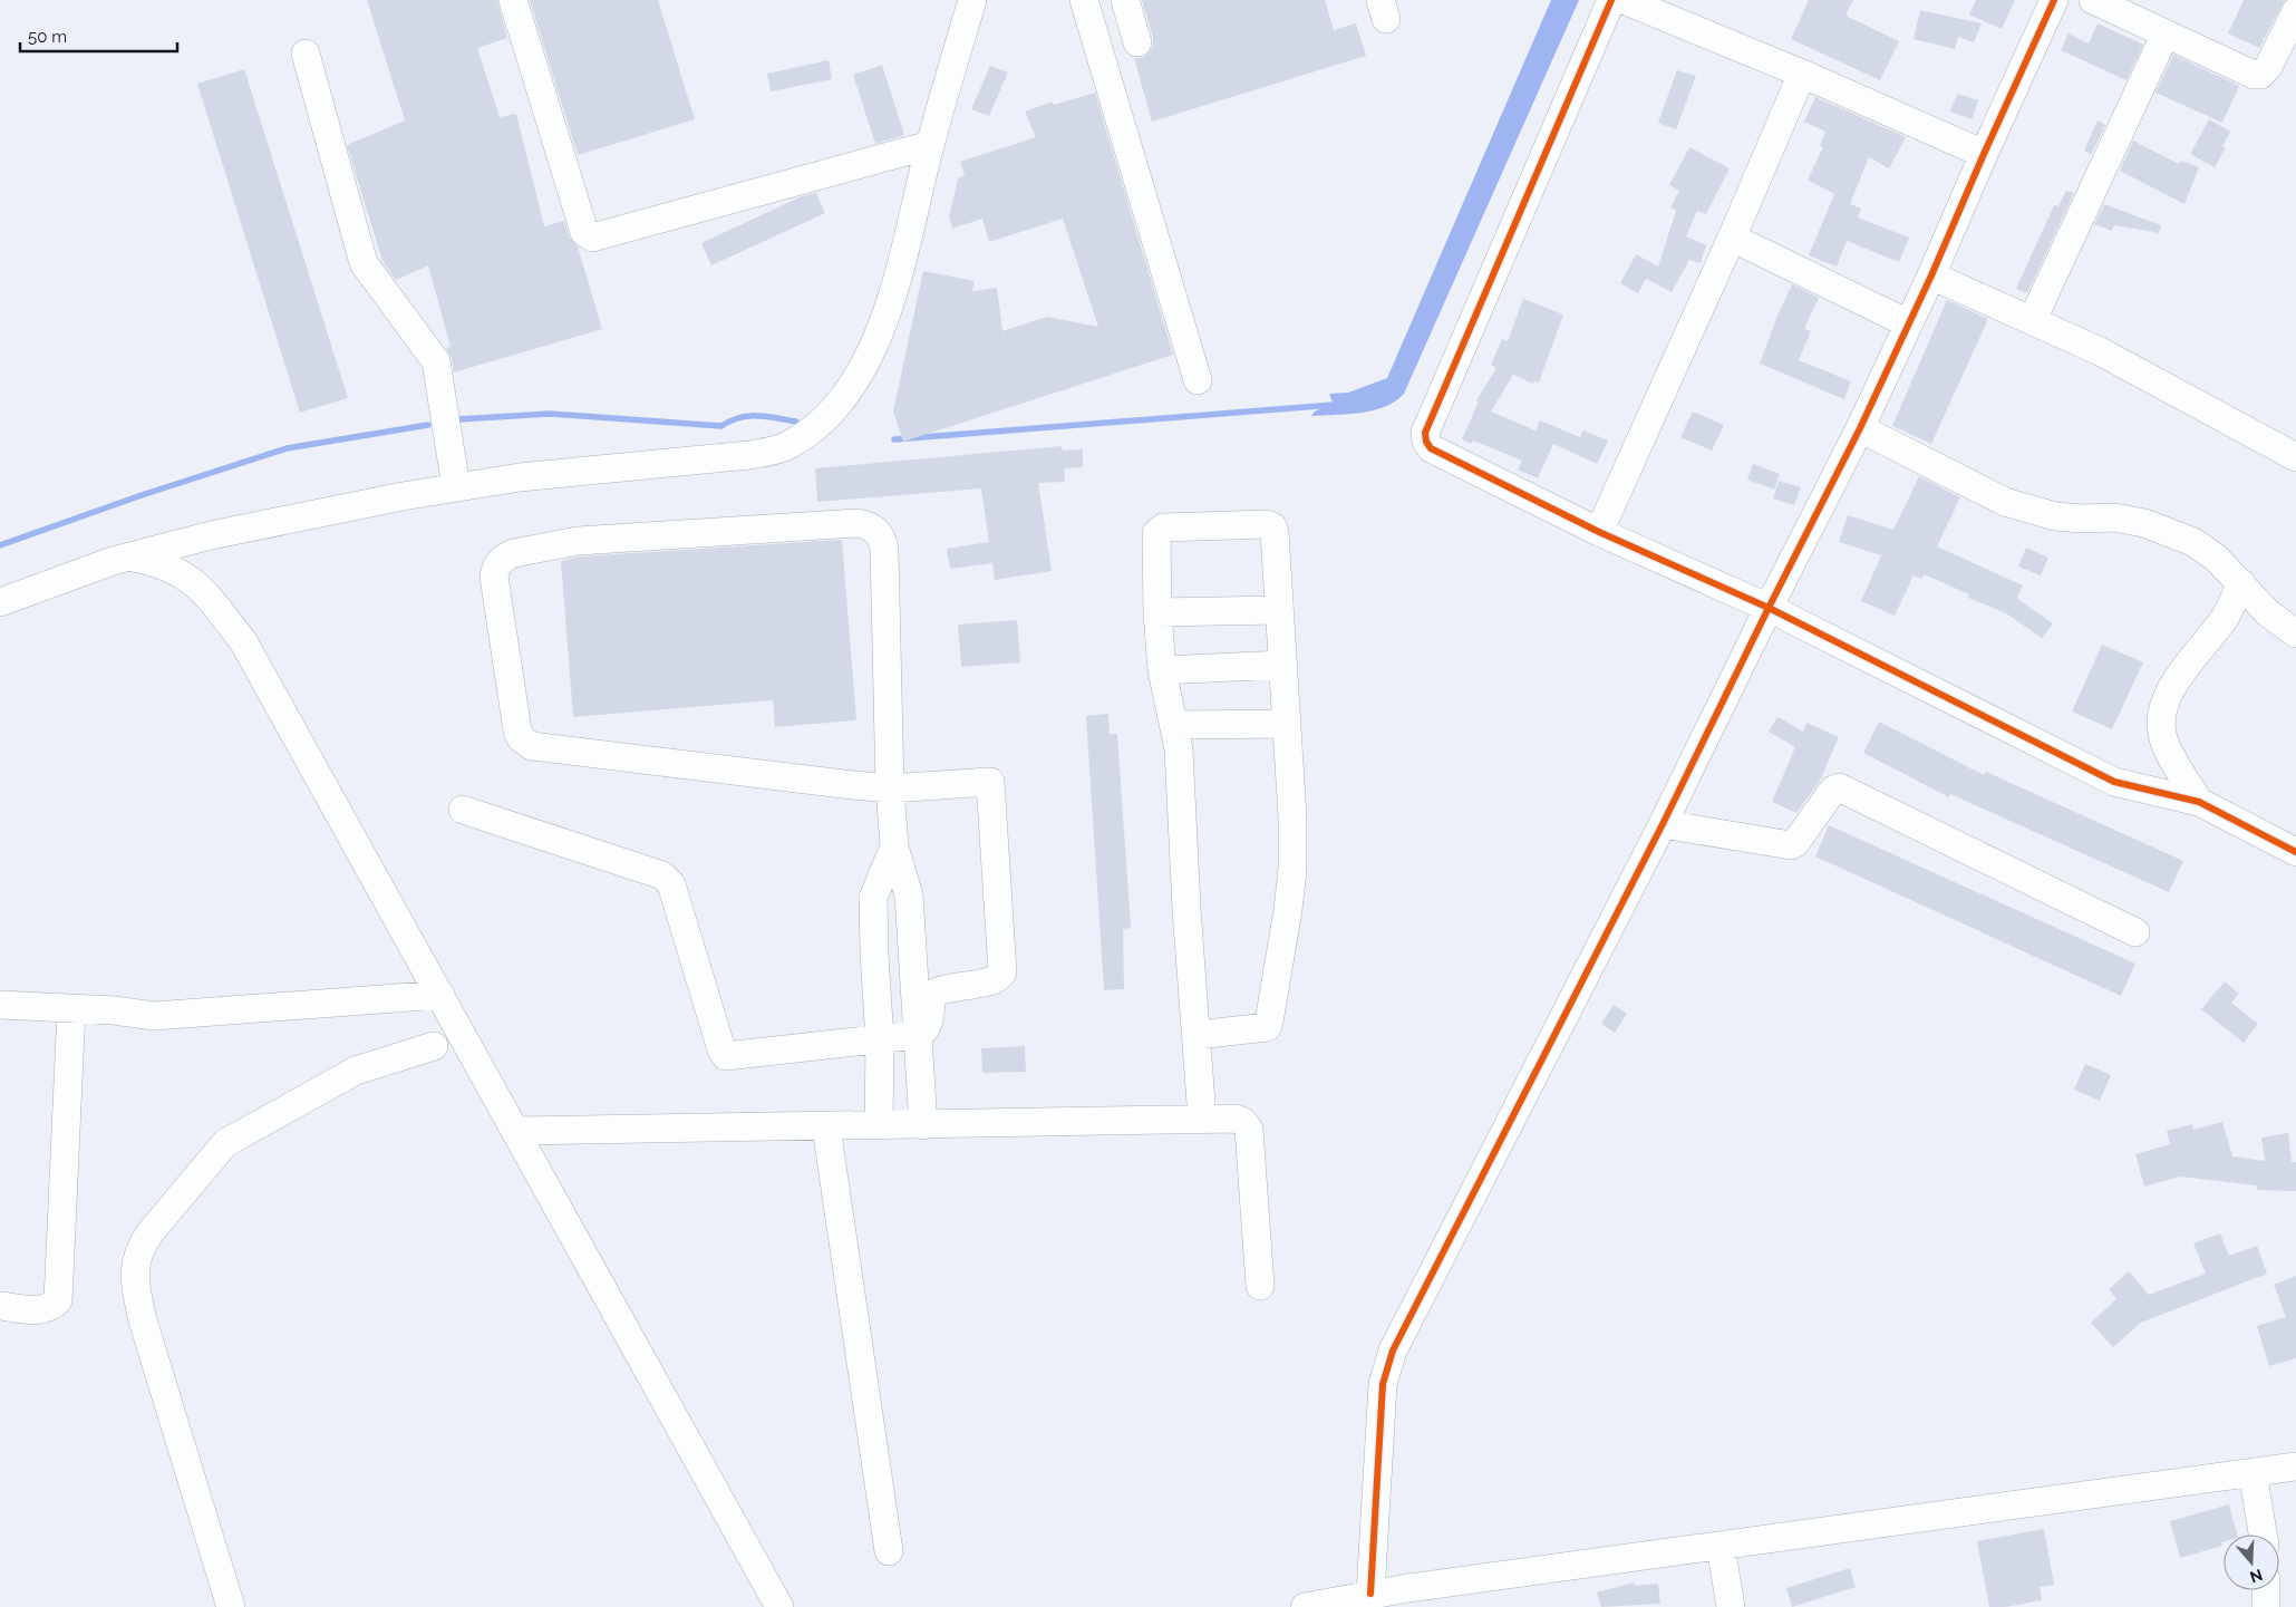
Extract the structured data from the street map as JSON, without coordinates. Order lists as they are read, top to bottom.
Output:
{
  "scale_bar": "50 m",
  "north": "bottom"
}
